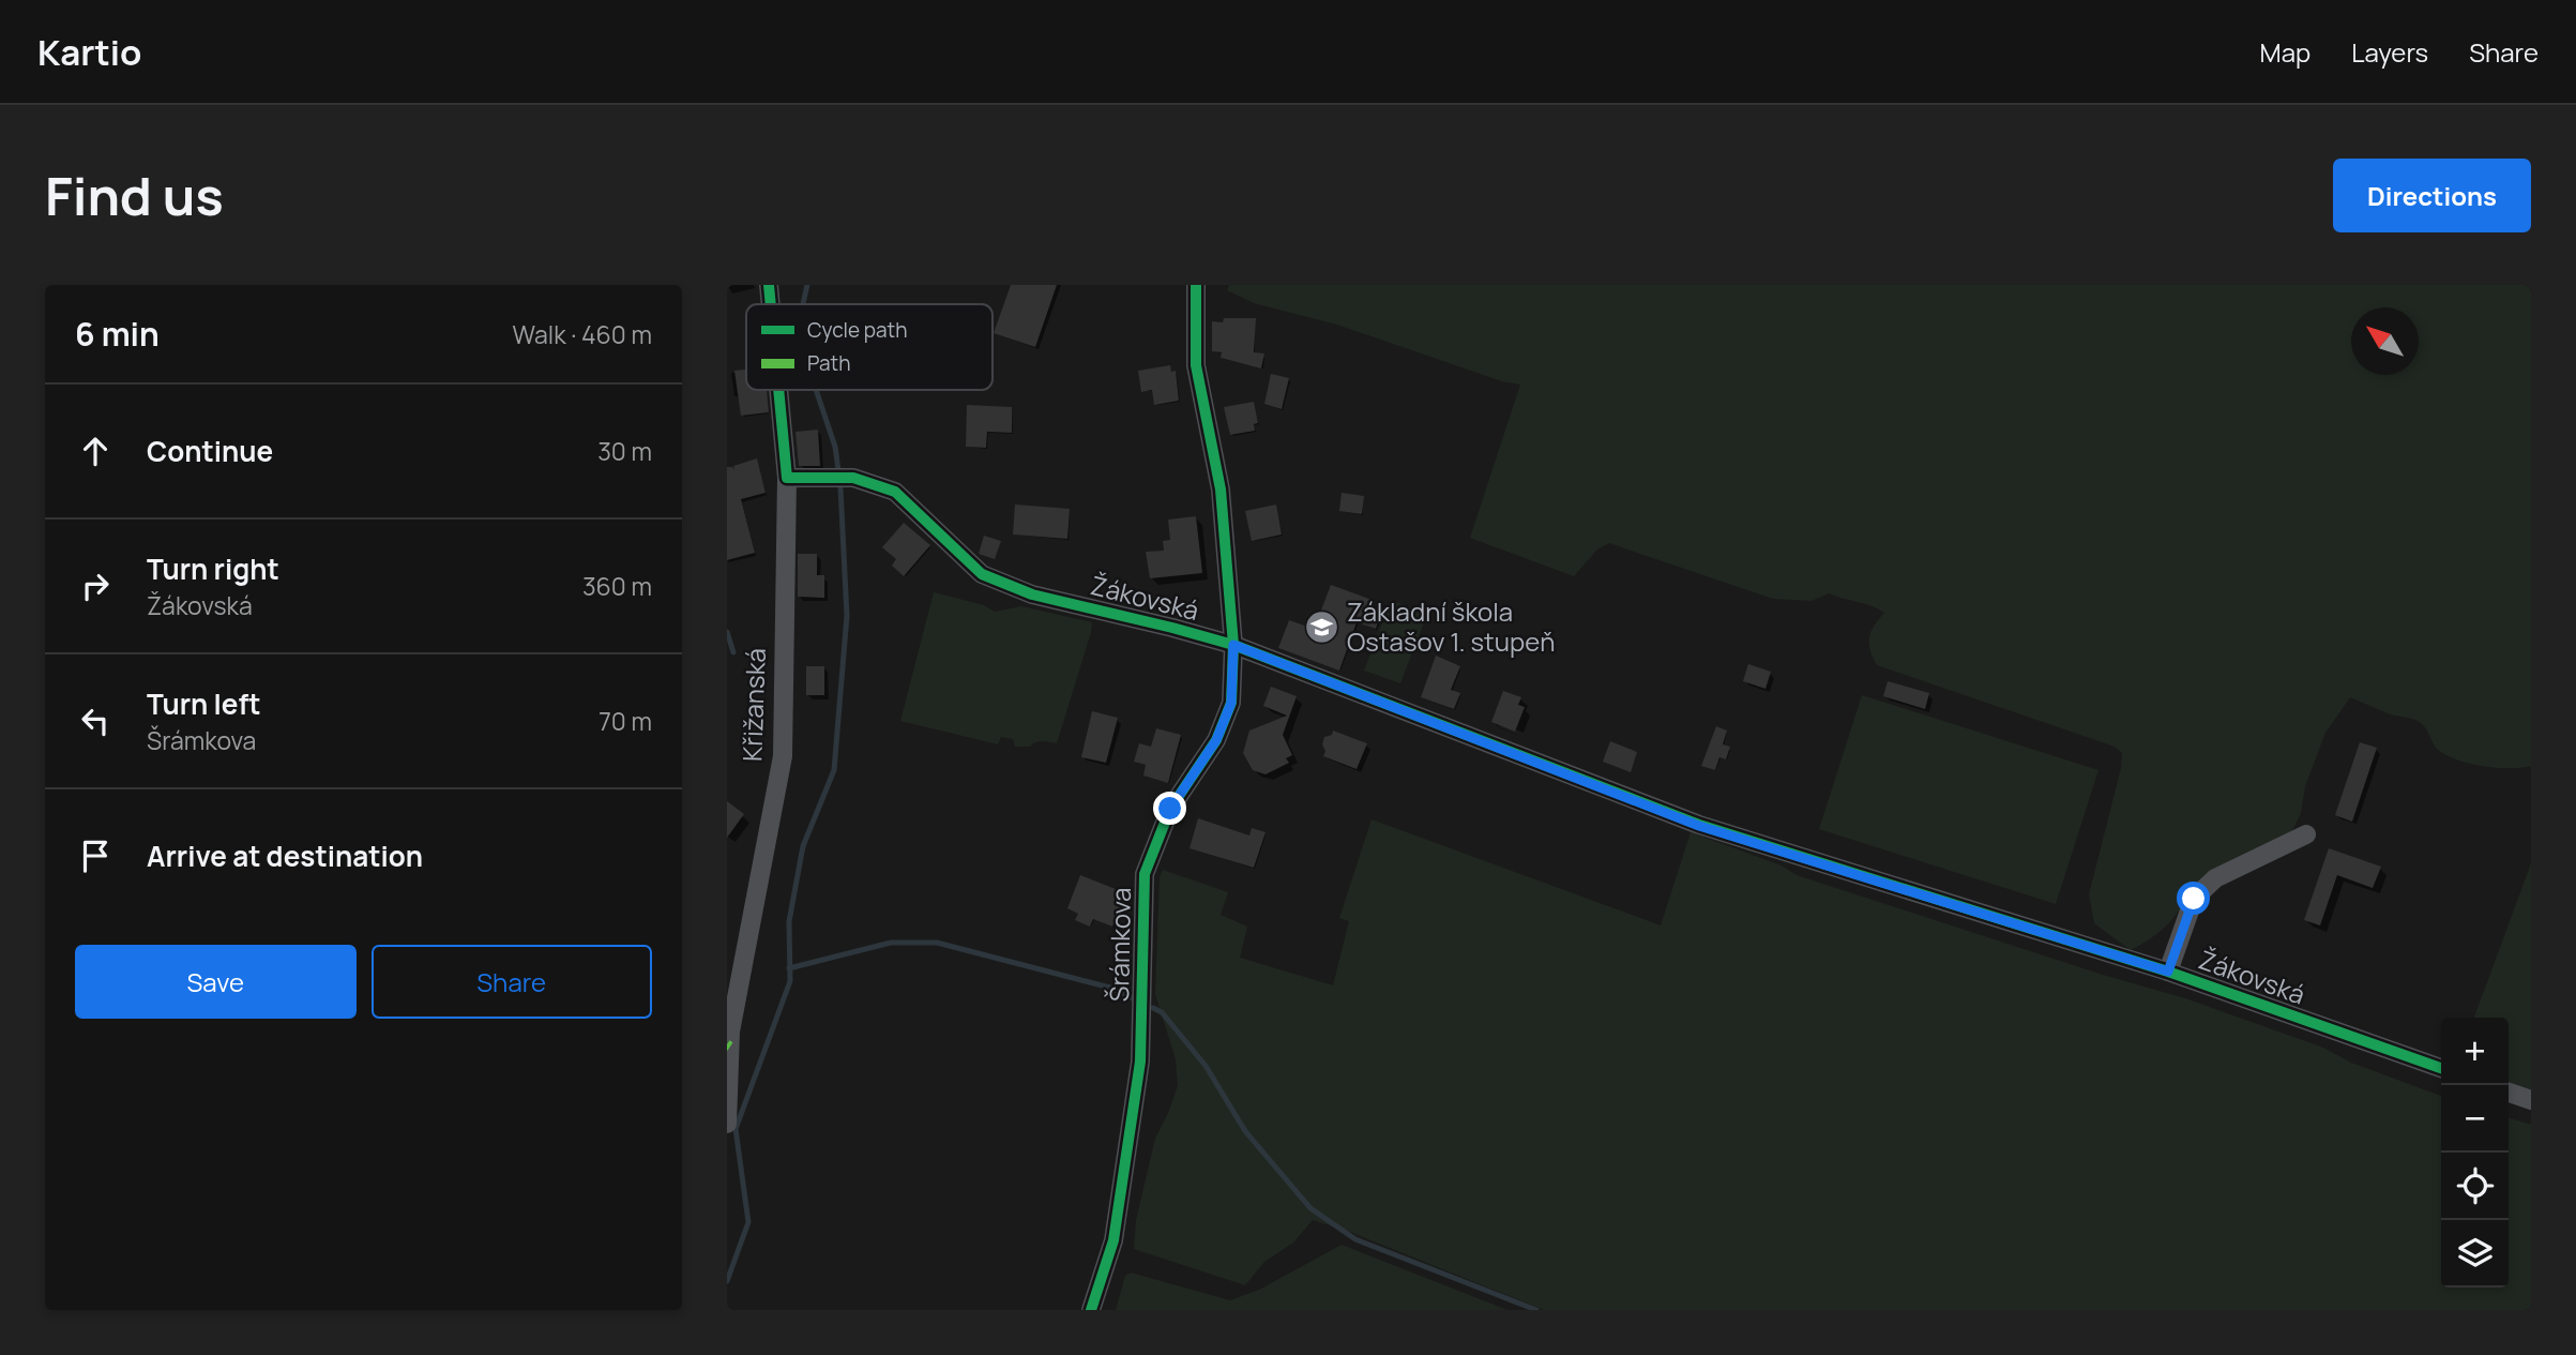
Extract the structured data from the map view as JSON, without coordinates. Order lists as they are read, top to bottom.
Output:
{
  "streets": {
    "street": ["Žákovská", "Křižanská", "Šrámkova"]
  },
  "crossings": [
    ["Žákovská", "Křižanská"],
    ["Žákovská", "Šrámkova"]
  ],
  "places": {
    "school or university": ["Základní škola Ostašov 1. stupeň"]
  },
  "legend": ["Cycle path", "Path"],
  "north": "top left",
  "page": {
    "header": "Kartio",
    "nav": ["Map", "Layers", "Share"],
    "buttons": [
      "Directions",
      ["Save", "Share"]
    ],
    "title": "Find us",
    "heading": ["6 min", "Walk · 460 m"],
    "list": [
      ["Continue", "30 m"],
      ["Turn right", "Žákovská", "360 m"],
      ["Turn left", "Šrámkova", "70 m"],
      "Arrive at destination"
    ],
    "map_buttons": ["+", "−"]
  }
}
